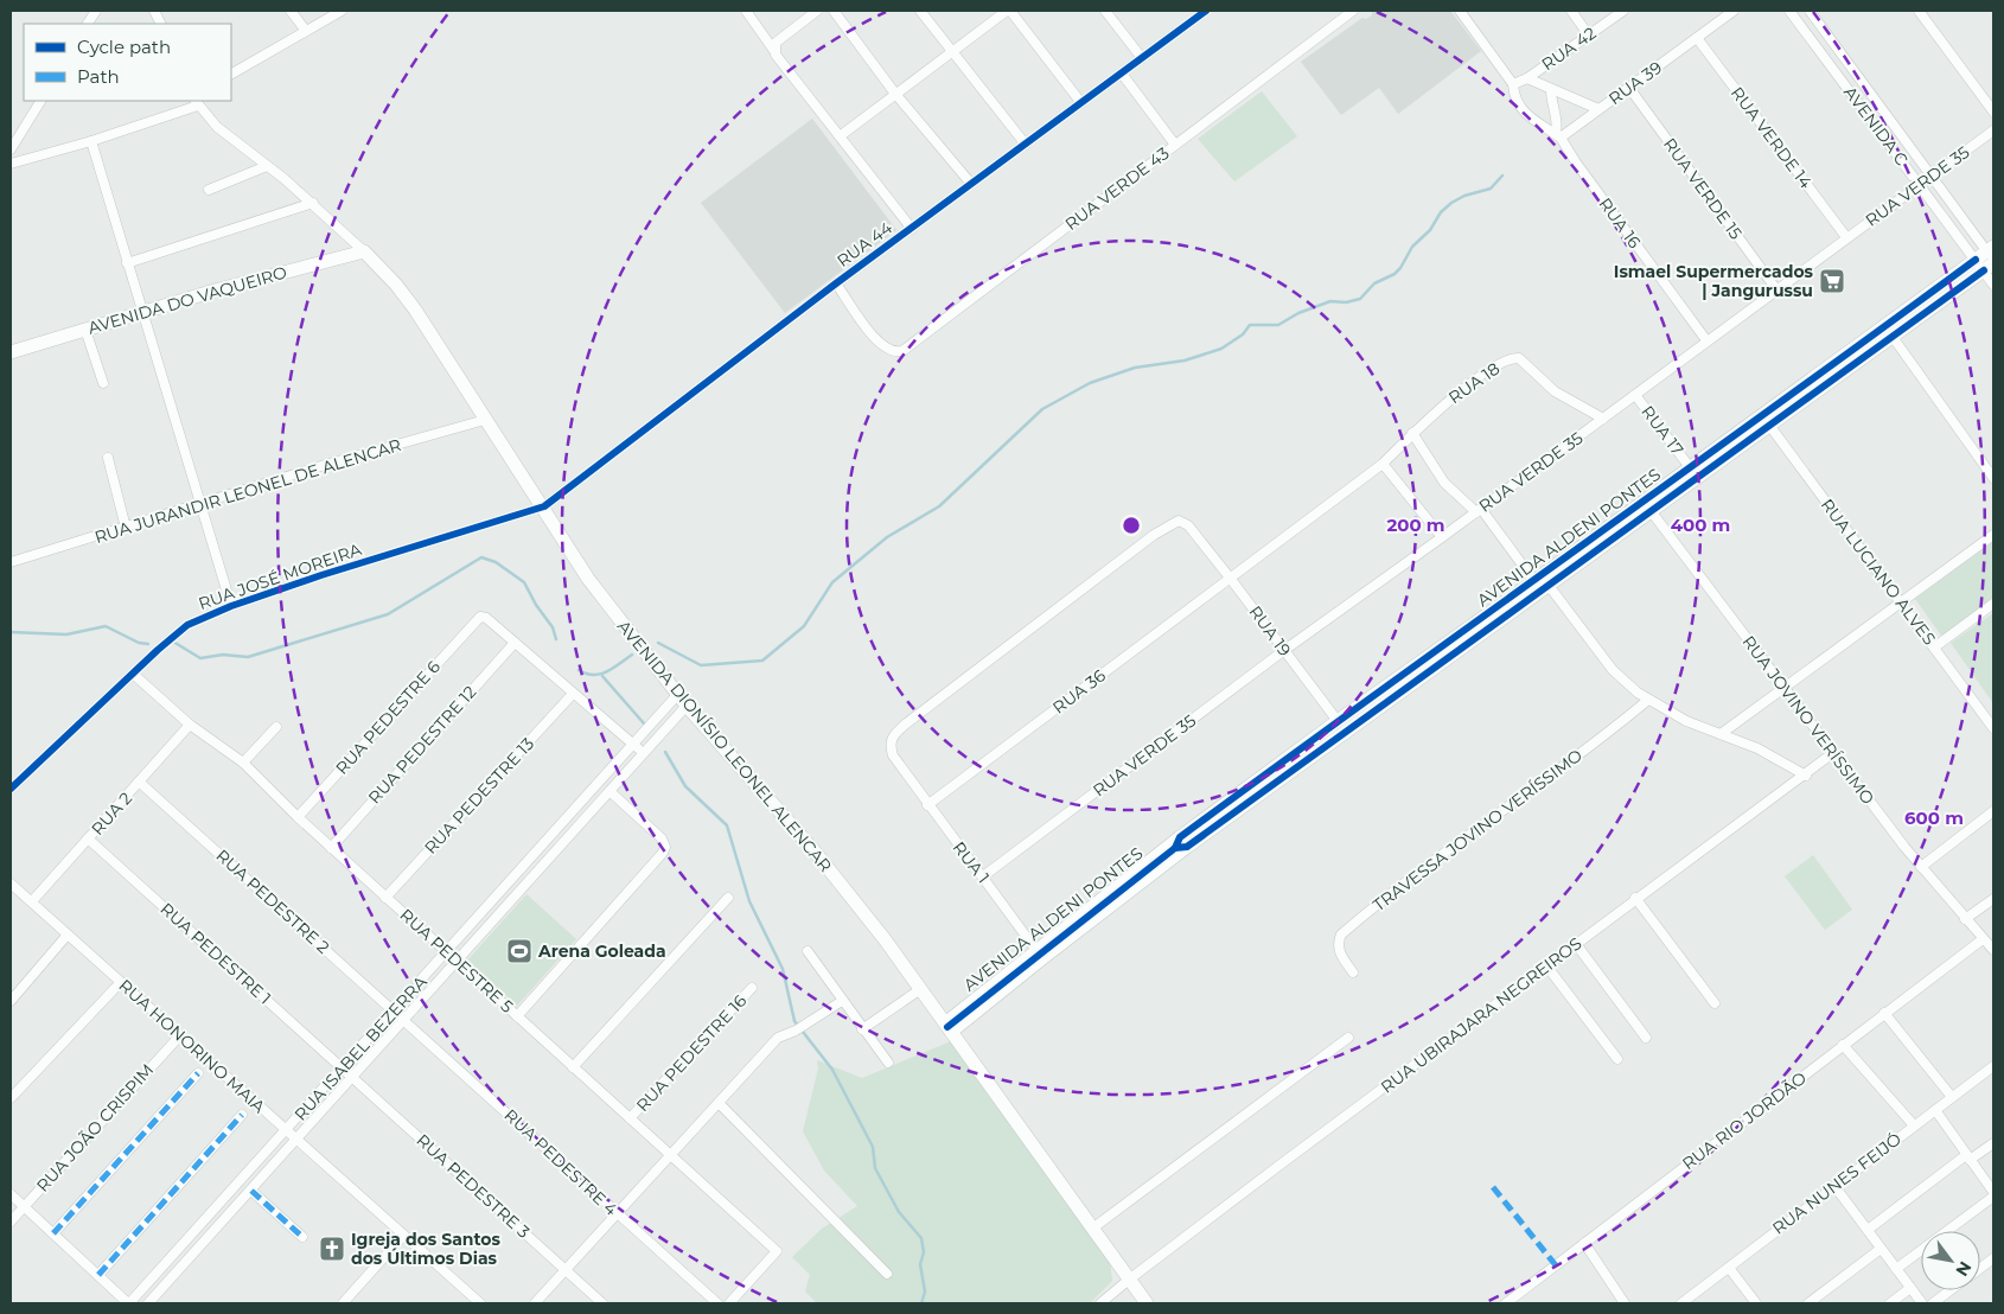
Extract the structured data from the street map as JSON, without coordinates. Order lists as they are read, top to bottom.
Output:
{
  "streets": {
    "main road": ["AVENIDA DO VAQUEIRO", "AVENIDA ALDENI PONTES", "AVENIDA DIONÍSIO LEONEL ALENCAR"],
    "street": [
      "RUA 42",
      "RUA 39",
      "AVENIDA C",
      "RUA VERDE 14",
      "RUA VERDE 35",
      "RUA VERDE 43",
      "RUA VERDE 15",
      "RUA 16",
      "RUA 44",
      "RUA 18",
      "RUA 17",
      "RUA JURANDIR LEONEL DE ALENCAR",
      "RUA LUCIANO ALVES",
      "RUA JOSÉ MOREIRA",
      "RUA 19",
      "RUA 36",
      "RUA PEDESTRE 6",
      "RUA JOVINO VERÍSSIMO",
      "RUA PEDESTRE 12",
      "RUA PEDESTRE 13",
      "RUA 2",
      "TRAVESSA JOVINO VERÍSSIMO",
      "RUA 1",
      "RUA PEDESTRE 2",
      "RUA PEDESTRE 1",
      "RUA PEDESTRE 5",
      "RUA UBIRAJARA NEGREIROS",
      "RUA HONORINO MAIA",
      "RUA ISABEL BEZERRA",
      "RUA PEDESTRE 16",
      "RUA RIO JORDÃO",
      "RUA JOÃO CRISPIM",
      "RUA PEDESTRE 4",
      "RUA NUNES FEIJÓ",
      "RUA PEDESTRE 3"
    ]
  },
  "crossings": [
    ["RUA 39", "RUA VERDE 14"],
    ["RUA 39", "RUA VERDE 15"],
    ["RUA 39", "RUA 16"],
    ["AVENIDA C", "RUA VERDE 35"],
    ["AVENIDA C", "AVENIDA ALDENI PONTES"],
    ["RUA VERDE 14", "RUA VERDE 35"],
    ["RUA VERDE 35", "RUA VERDE 15"],
    ["RUA VERDE 35", "RUA 16"],
    ["RUA VERDE 35", "RUA 18"],
    ["RUA VERDE 35", "RUA 17"],
    ["RUA VERDE 35", "RUA 19"],
    ["RUA VERDE 35", "RUA 1"],
    ["RUA VERDE 43", "RUA 44"],
    ["RUA 44", "RUA JOSÉ MOREIRA"],
    ["RUA 44", "AVENIDA DIONÍSIO LEONEL ALENCAR"],
    ["AVENIDA DO VAQUEIRO", "AVENIDA DIONÍSIO LEONEL ALENCAR"],
    ["RUA 18", "RUA 19"],
    ["RUA 18", "RUA 36"],
    ["RUA 17", "AVENIDA ALDENI PONTES"],
    ["RUA JURANDIR LEONEL DE ALENCAR", "AVENIDA DIONÍSIO LEONEL ALENCAR"],
    ["AVENIDA ALDENI PONTES", "RUA LUCIANO ALVES"],
    ["AVENIDA ALDENI PONTES", "RUA 19"],
    ["AVENIDA ALDENI PONTES", "RUA JOVINO VERÍSSIMO"],
    ["AVENIDA ALDENI PONTES", "AVENIDA DIONÍSIO LEONEL ALENCAR"],
    ["AVENIDA ALDENI PONTES", "RUA 1"],
    ["RUA JOSÉ MOREIRA", "AVENIDA DIONÍSIO LEONEL ALENCAR"],
    ["RUA JOSÉ MOREIRA", "RUA PEDESTRE 5"],
    ["RUA 19", "RUA 36"],
    ["RUA 19", "RUA 1"],
    ["RUA 36", "RUA 1"],
    ["RUA PEDESTRE 6", "RUA PEDESTRE 12"],
    ["RUA PEDESTRE 6", "RUA PEDESTRE 5"],
    ["RUA JOVINO VERÍSSIMO", "RUA UBIRAJARA NEGREIROS"],
    ["RUA JOVINO VERÍSSIMO", "RUA RIO JORDÃO"],
    ["RUA PEDESTRE 12", "RUA PEDESTRE 5"],
    ["AVENIDA DIONÍSIO LEONEL ALENCAR", "RUA UBIRAJARA NEGREIROS"],
    ["AVENIDA DIONÍSIO LEONEL ALENCAR", "RUA ISABEL BEZERRA"],
    ["RUA PEDESTRE 13", "RUA PEDESTRE 5"],
    ["RUA 2", "RUA PEDESTRE 2"],
    ["RUA 2", "RUA PEDESTRE 1"],
    ["RUA 2", "RUA PEDESTRE 5"],
    ["RUA 2", "RUA HONORINO MAIA"],
    ["RUA PEDESTRE 2", "RUA ISABEL BEZERRA"],
    ["RUA PEDESTRE 2", "RUA PEDESTRE 4"],
    ["RUA PEDESTRE 1", "RUA ISABEL BEZERRA"],
    ["RUA PEDESTRE 1", "RUA PEDESTRE 3"],
    ["RUA PEDESTRE 5", "RUA ISABEL BEZERRA"],
    ["RUA PEDESTRE 5", "RUA PEDESTRE 16"],
    ["RUA HONORINO MAIA", "RUA ISABEL BEZERRA"],
    ["RUA HONORINO MAIA", "RUA JOÃO CRISPIM"],
    ["RUA ISABEL BEZERRA", "RUA PEDESTRE 4"],
    ["RUA ISABEL BEZERRA", "RUA PEDESTRE 3"]
  ],
  "places": {
    "supermarket": ["Ismael Supermercados | Jangurussu"],
    "sports": ["Arena Goleada"],
    "church": ["Igreja dos Santos dos Últimos Dias"]
  },
  "legend": ["Cycle path", "Path"],
  "north": "bottom right",
  "rings": ["200 m", "400 m", "600 m"]
}
